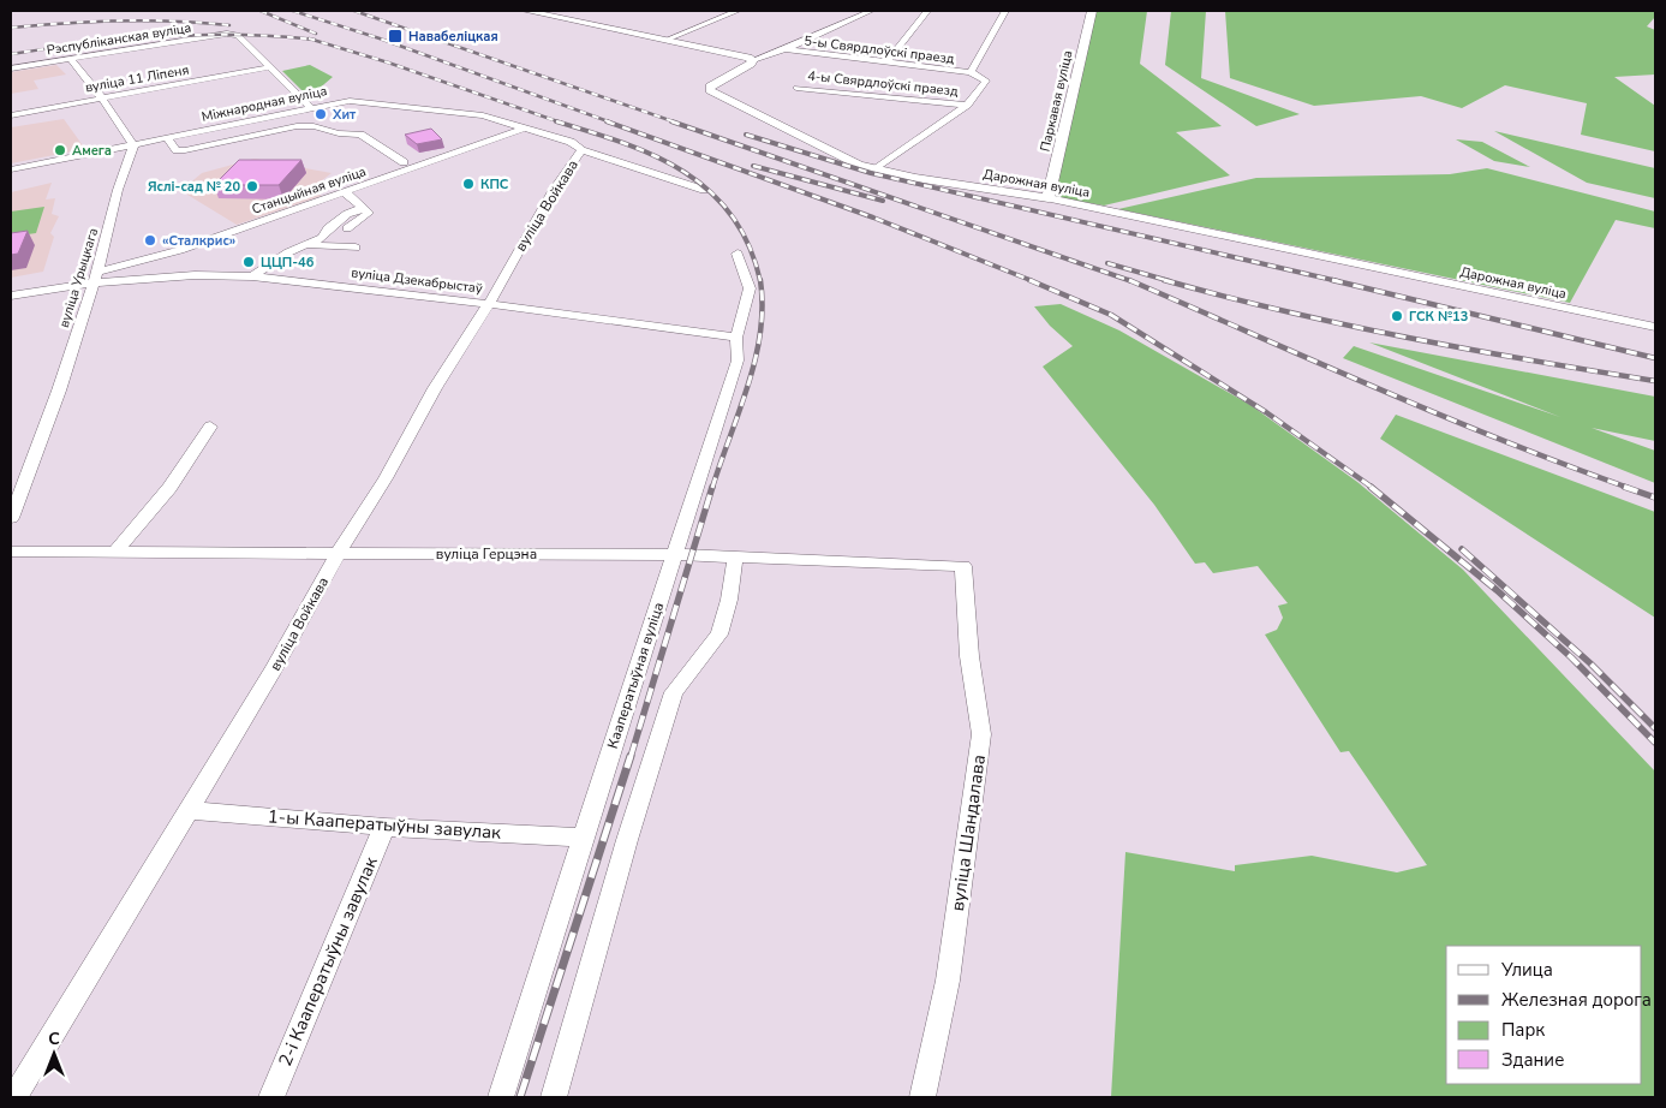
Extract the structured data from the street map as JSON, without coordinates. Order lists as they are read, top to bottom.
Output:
{
  "streets": {
    "street": [
      "Рэспубліканская вуліца",
      "5-ы Свярдлоўскі праезд",
      "вуліца 11 Ліпеня",
      "4-ы Свярдлоўскі праезд",
      "Паркавая вуліца",
      "Міжнародная вуліца",
      "Дарожная вуліца",
      "Станцыйная вуліца",
      "вуліца Войкава",
      "вуліца Урыцкага",
      "вуліца Дзекабрыстаў",
      "вуліца Герцэна",
      "Кааператыўная вуліца",
      "1-ы Кааператыўны завулак",
      "вуліца Шандалава",
      "2-і Кааператыўны завулак"
    ]
  },
  "crossings": [
    ["Рэспубліканская вуліца", "вуліца 11 Ліпеня"],
    ["Рэспубліканская вуліца", "Міжнародная вуліца"],
    ["Паркавая вуліца", "Дарожная вуліца"],
    ["Міжнародная вуліца", "Станцыйная вуліца"],
    ["Міжнародная вуліца", "вуліца Войкава"],
    ["Міжнародная вуліца", "вуліца Урыцкага"],
    ["Станцыйная вуліца", "вуліца Урыцкага"],
    ["Станцыйная вуліца", "вуліца Дзекабрыстаў"],
    ["вуліца Войкава", "вуліца Дзекабрыстаў"],
    ["вуліца Войкава", "вуліца Герцэна"],
    ["вуліца Войкава", "1-ы Кааператыўны завулак"],
    ["вуліца Урыцкага", "вуліца Дзекабрыстаў"],
    ["вуліца Дзекабрыстаў", "Кааператыўная вуліца"],
    ["вуліца Герцэна", "Кааператыўная вуліца"],
    ["вуліца Герцэна", "вуліца Шандалава"],
    ["Кааператыўная вуліца", "1-ы Кааператыўны завулак"],
    ["1-ы Кааператыўны завулак", "2-і Кааператыўны завулак"]
  ],
  "places": {
    "transit": ["Навабеліцкая"],
    "other": [
      "Хит",
      "Амега",
      "КПС",
      "Яслі-сад № 20",
      "«Сталкрис»",
      "ЦЦП-46",
      "ГСК №13"
    ]
  },
  "legend": [
    "Улица",
    "Железная дорога",
    "Парк",
    "Здание"
  ],
  "north": "top"
}
